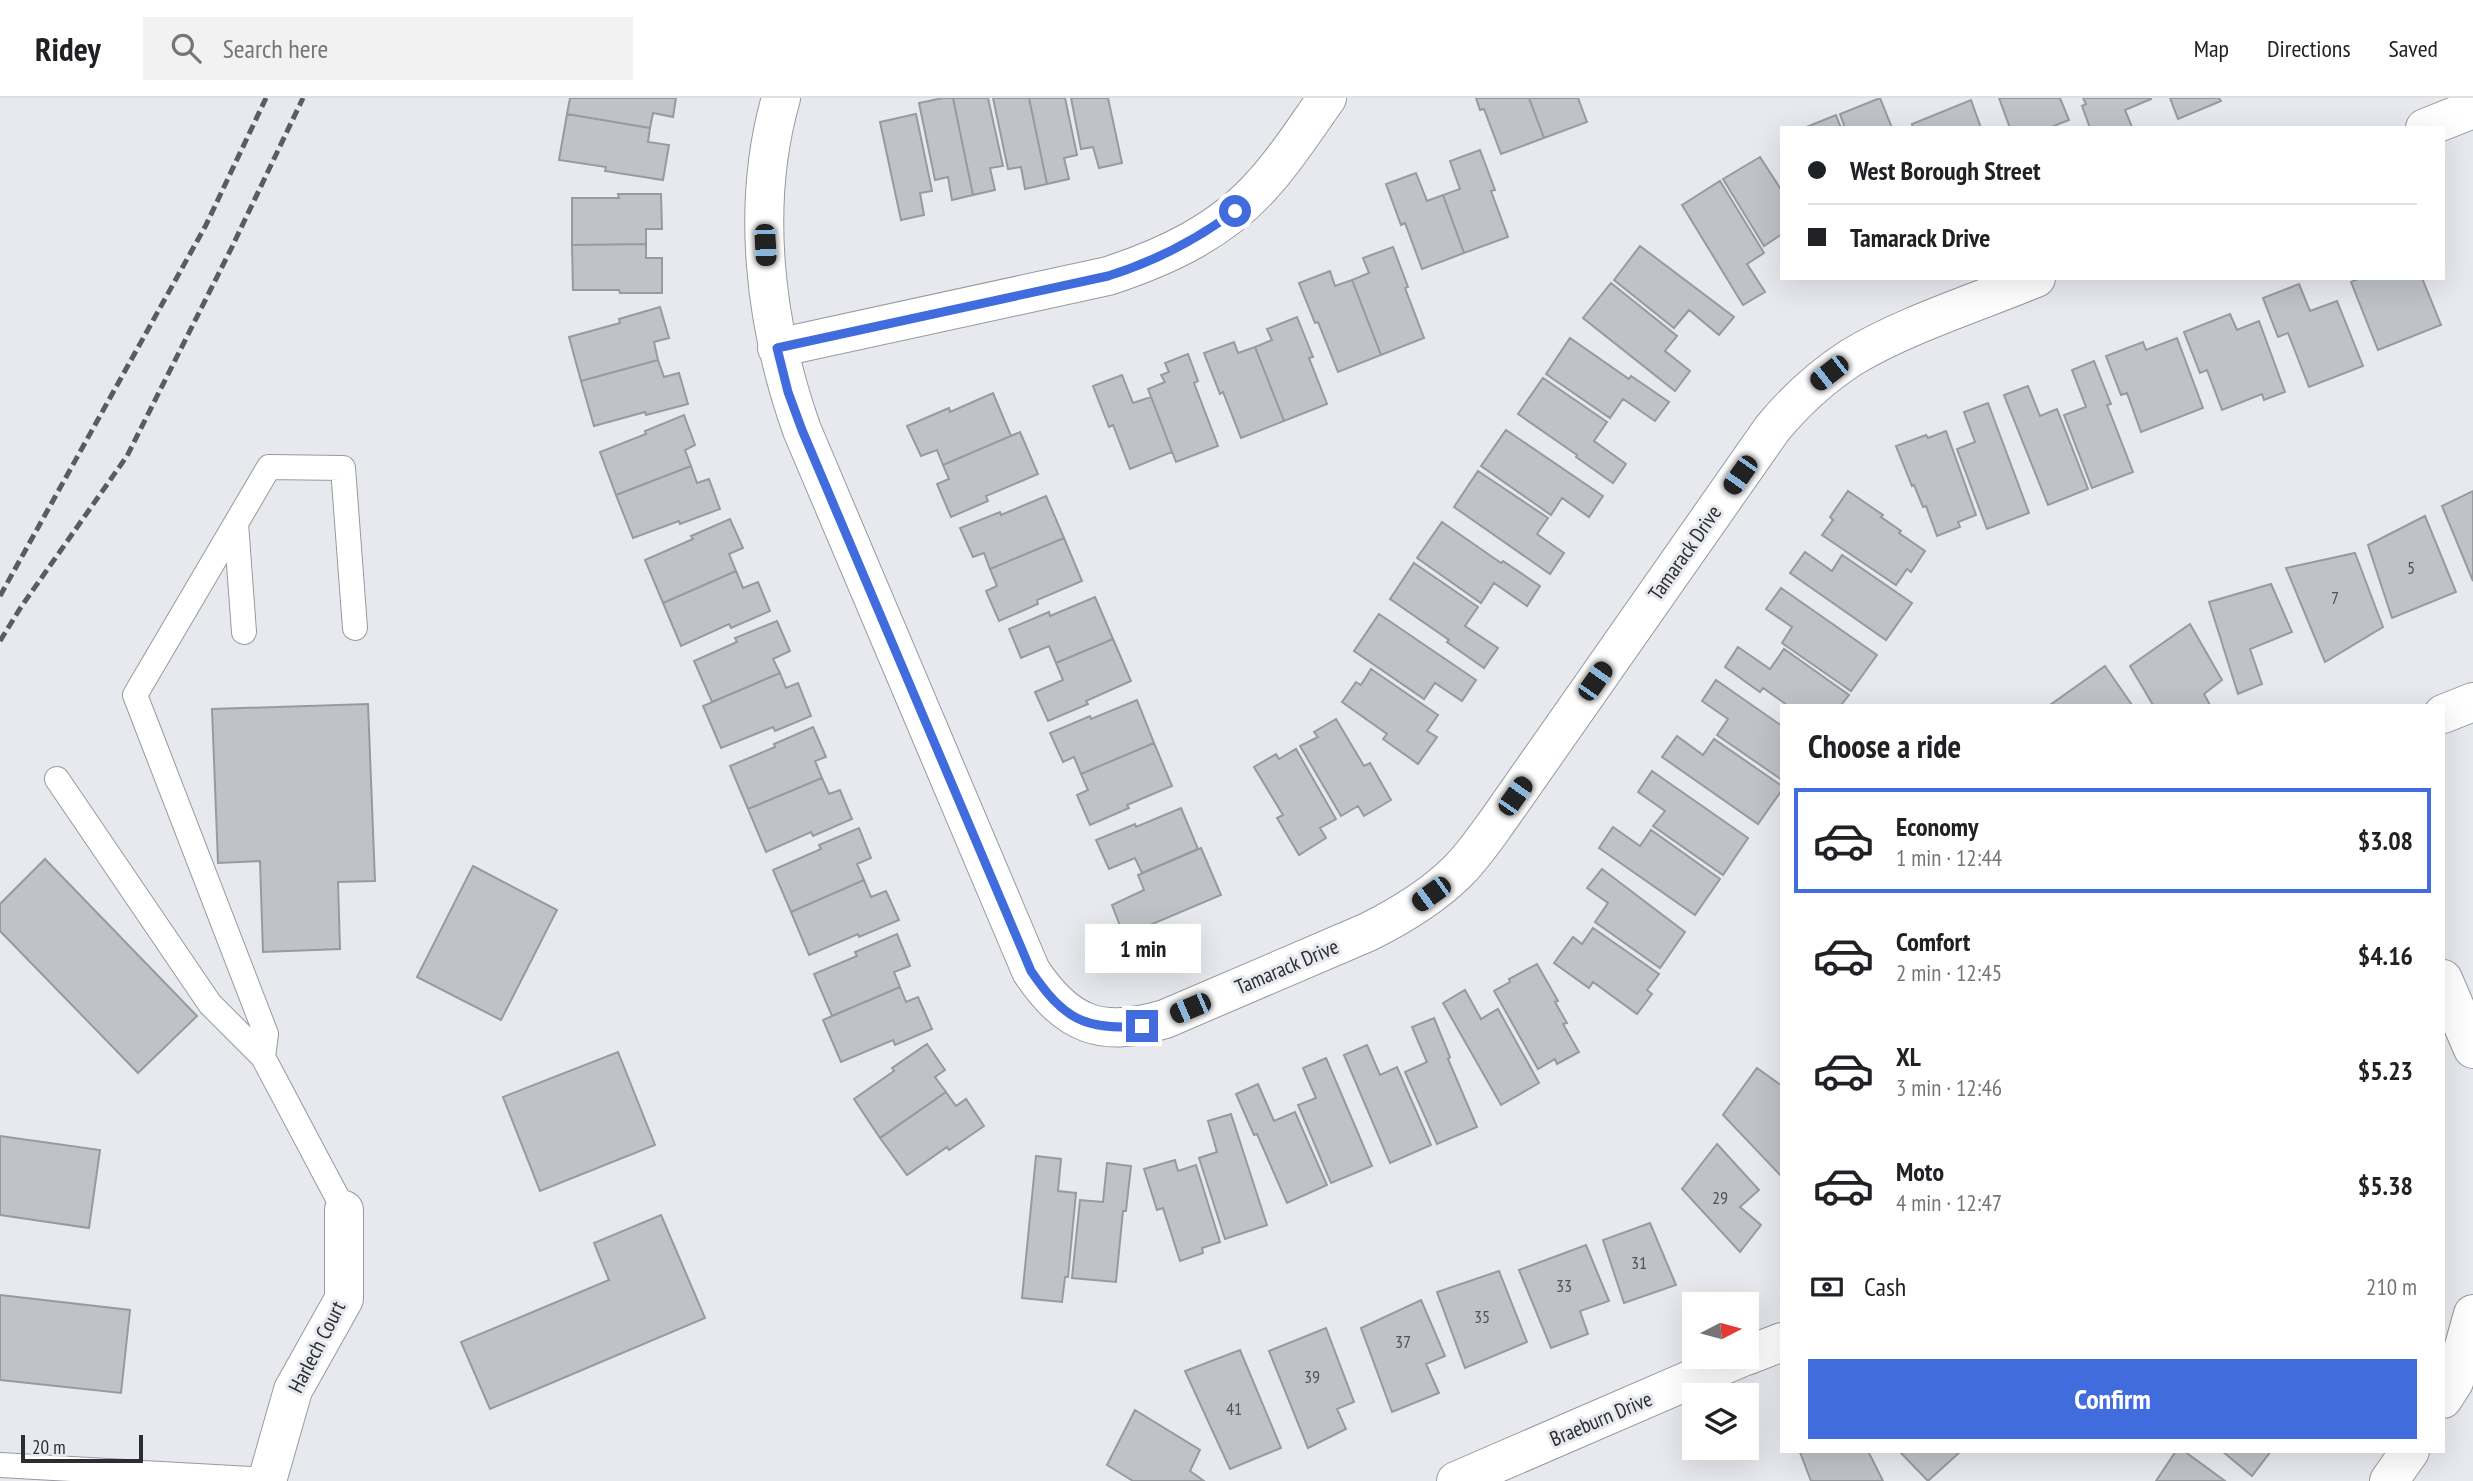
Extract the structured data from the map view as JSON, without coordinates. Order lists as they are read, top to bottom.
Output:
{
  "streets": {
    "street": ["Tamarack Drive", "Harlech Court", "Braeburn Drive"]
  },
  "house_numbers": [
    "5",
    "7",
    "29",
    "31",
    "33",
    "35",
    "37",
    "39",
    "41"
  ],
  "scale_bar": "20 m",
  "north": "right",
  "page": {
    "header": "Ridey",
    "search": "Search here",
    "nav": ["Map", "Directions", "Saved"],
    "banner": ["West Borough Street", "Tamarack Drive"],
    "heading": "Choose a ride",
    "list": [
      {
        "name": "Economy",
        "note": "1 min · 12:44",
        "value": "$3.08"
      },
      {
        "name": "Comfort",
        "note": "2 min · 12:45",
        "value": "$4.16"
      },
      {
        "name": "XL",
        "note": "3 min · 12:46",
        "value": "$5.23"
      },
      {
        "name": "Moto",
        "note": "4 min · 12:47",
        "value": "$5.38"
      }
    ],
    "bubble": "1 min",
    "pay": ["Cash", "210 m"],
    "buttons": "Confirm",
    "scale": "20 m"
  }
}
